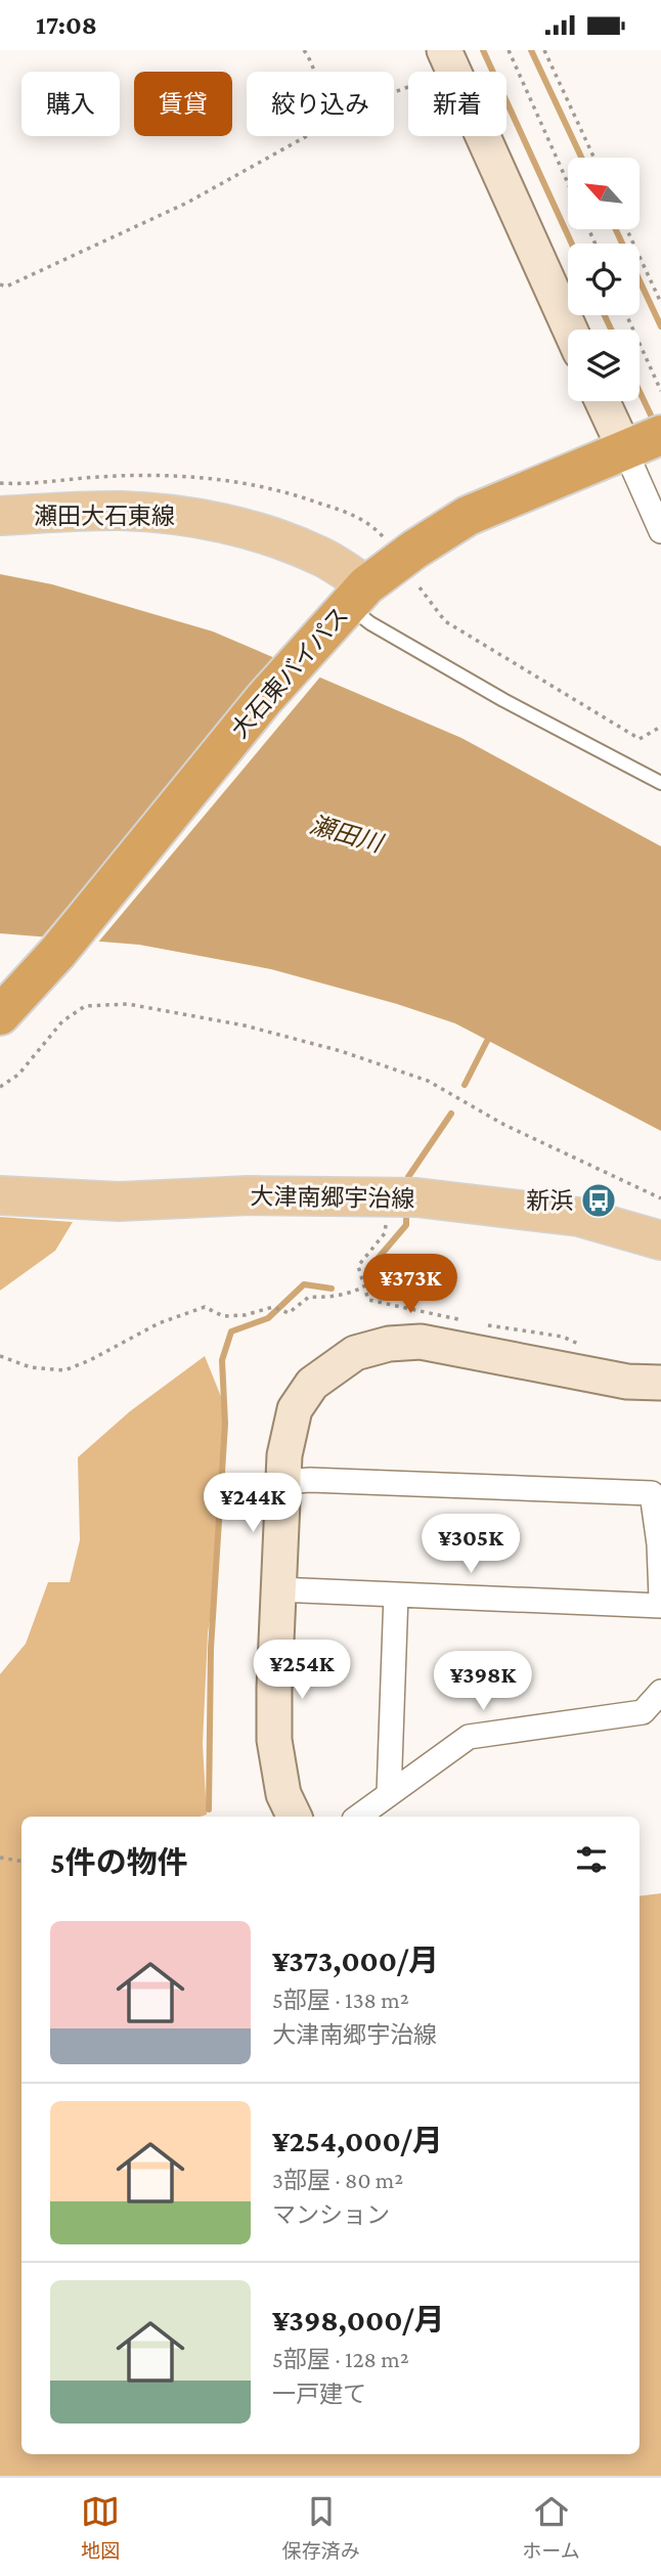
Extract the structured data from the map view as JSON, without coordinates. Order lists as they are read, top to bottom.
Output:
{
  "streets": {
    "highway": ["大石東バイパス"],
    "main road": ["瀬田大石東線", "大津南郷宇治線"]
  },
  "crossings": [
    ["瀬田大石東線", "大石東バイパス"]
  ],
  "water": ["瀬田川"],
  "places": {
    "bus stop": ["新浜"]
  },
  "north": "top left",
  "page": {
    "status": "17:08",
    "chip": [
      "購入",
      "賃貸",
      "絞り込み",
      "新着"
    ],
    "price": [
      "¥373K",
      "¥244K",
      "¥305K",
      "¥254K",
      "¥398K"
    ],
    "heading": "5件の物件",
    "list": [
      {
        "name": "¥373,000/月",
        "note": "5部屋 · 138 m² · 大津南郷宇治線"
      },
      {
        "name": "¥254,000/月",
        "note": "3部屋 · 80 m² · マンション"
      },
      {
        "name": "¥398,000/月",
        "note": "5部屋 · 128 m² · 一戸建て"
      }
    ],
    "tabs": ["地図", "保存済み", "ホーム"]
  }
}
